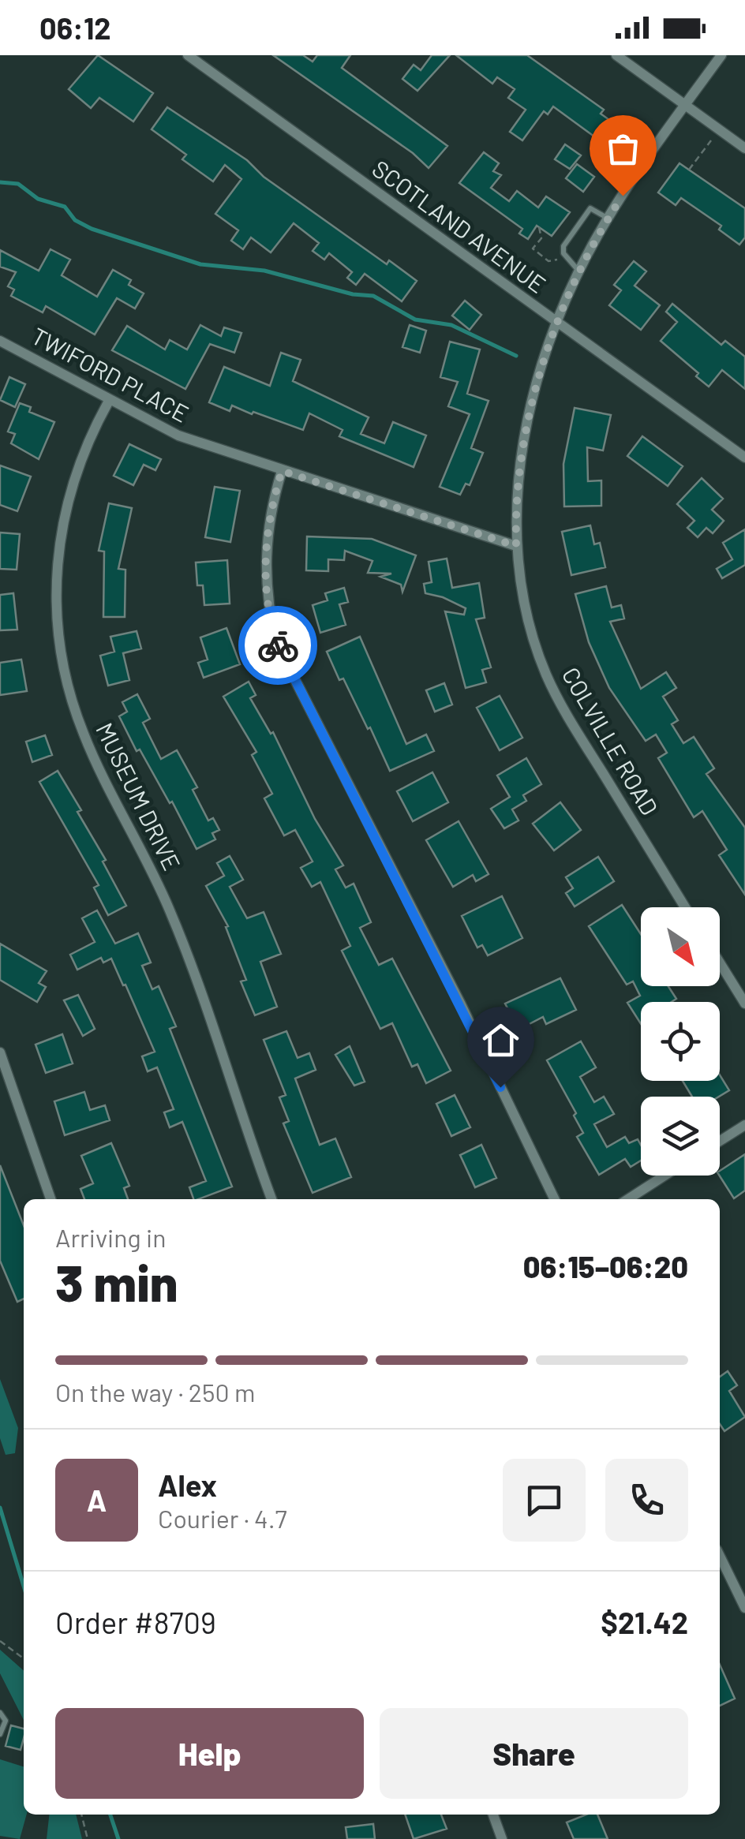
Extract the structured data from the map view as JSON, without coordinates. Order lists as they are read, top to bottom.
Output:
{
  "streets": {
    "street": [
      "SCOTLAND AVENUE",
      "TWIFORD PLACE",
      "COLVILLE ROAD",
      "MUSEUM DRIVE"
    ]
  },
  "crossings": [
    ["SCOTLAND AVENUE", "COLVILLE ROAD"],
    ["TWIFORD PLACE", "COLVILLE ROAD"],
    ["TWIFORD PLACE", "MUSEUM DRIVE"]
  ],
  "north": "bottom right",
  "page": {
    "status": "06:12",
    "heading": ["3 min", "Arriving in", "06:15–06:20"],
    "panel": [
      "Alex",
      "Courier · 4.7",
      "Order #8709",
      "$21.42"
    ],
    "bar": "On the way · 250 m",
    "round": "A",
    "buttons": ["Help", "Share"]
  }
}
